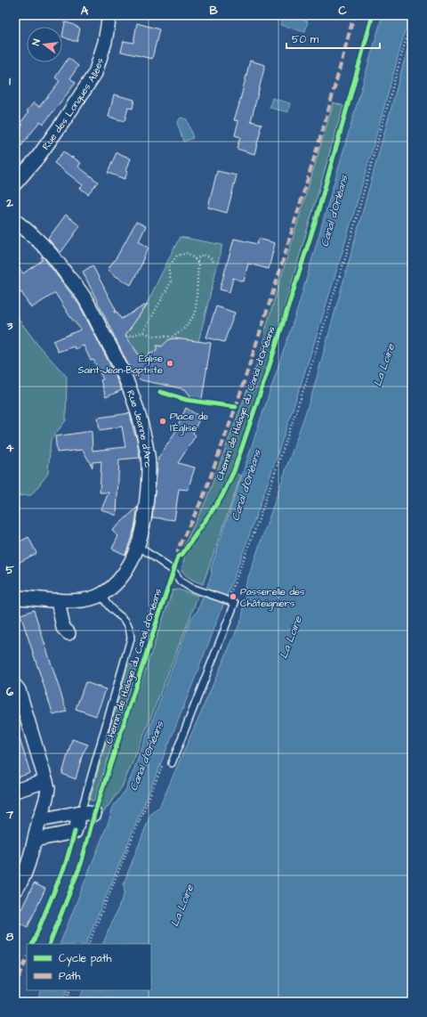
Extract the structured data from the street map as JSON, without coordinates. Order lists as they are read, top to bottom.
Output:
{
  "streets": {
    "street": ["Rue des Longues Allées", "Rue Jeanne d'Arc"],
    "cycle path": ["Chemin de Halage du Canal d'Orléans"]
  },
  "water": ["Canal d'Orléans", "La Loire"],
  "places": ["Église Saint-Jean-Baptiste", "Place de l'Église", "Passerelle des Châteigniers"],
  "legend": ["Cycle path", "Path"],
  "scale_bar": "50 m",
  "north": "left",
  "grid": {
    "columns": ["A", "B", "C"],
    "rows": [
      "1",
      "2",
      "3",
      "4",
      "5",
      "6",
      "7",
      "8"
    ]
  }
}
